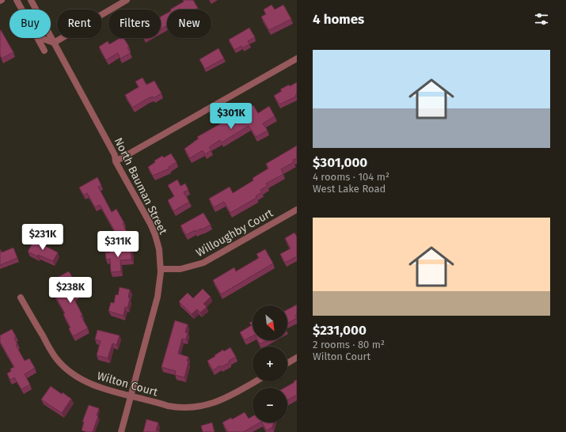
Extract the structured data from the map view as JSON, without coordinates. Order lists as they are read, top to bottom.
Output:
{
  "streets": {
    "street": ["North Bauman Street", "Willoughby Court", "Wilton Court"]
  },
  "crossings": [
    ["North Bauman Street", "Willoughby Court"],
    ["North Bauman Street", "Wilton Court"]
  ],
  "north": "bottom right",
  "page": {
    "heading": "4 homes",
    "chip": [
      "Buy",
      "Rent",
      "Filters",
      "New"
    ],
    "list": [
      {
        "name": "$301,000",
        "note": "4 rooms · 104 m² · West Lake Road"
      },
      {
        "name": "$231,000",
        "note": "2 rooms · 80 m² · Wilton Court"
      }
    ],
    "price": [
      "$301K",
      "$231K",
      "$311K",
      "$238K"
    ],
    "map_buttons": ["+", "−"]
  }
}
